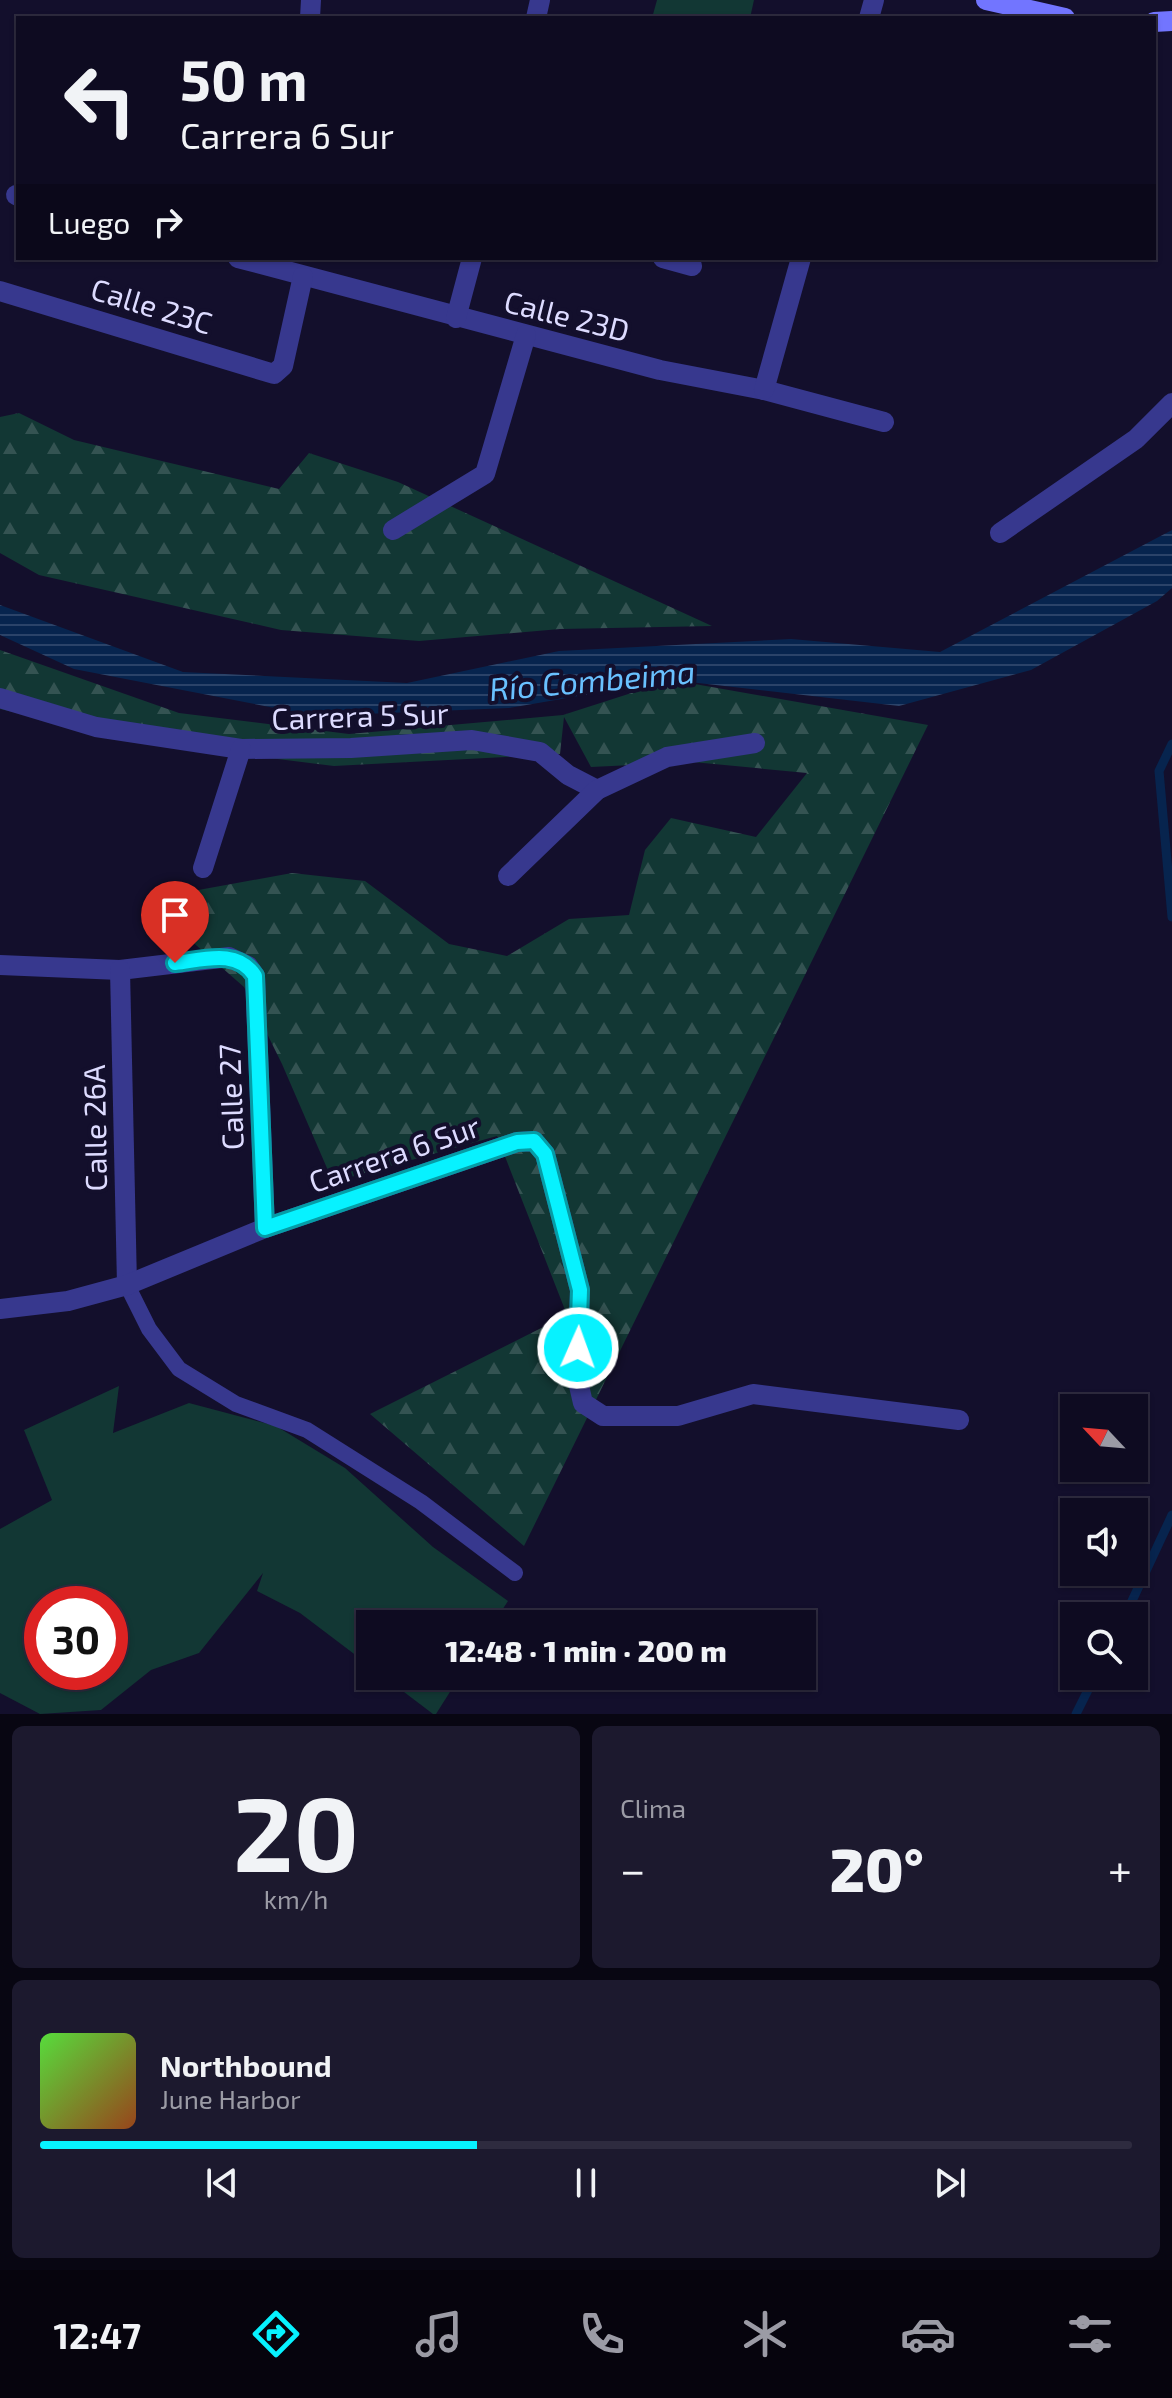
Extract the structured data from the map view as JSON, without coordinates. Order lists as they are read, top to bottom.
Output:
{
  "streets": {
    "street": [
      "Calle 23C",
      "Calle 23D",
      "Carrera 5 Sur",
      "Calle 27",
      "Calle 26A",
      "Carrera 6 Sur"
    ]
  },
  "crossings": [
    ["Calle 23C", "Calle 23D"],
    ["Calle 27", "Calle 26A"],
    ["Calle 27", "Carrera 6 Sur"],
    ["Calle 26A", "Carrera 6 Sur"]
  ],
  "water": ["Río Combeima"],
  "north": "top left",
  "page": {
    "turn": ["50 m", "Carrera 6 Sur"],
    "then": "Luego",
    "limit": "30",
    "trip": "12:48 · 1 min · 200 m",
    "tile": [
      ["20", "km/h"],
      "Clima"
    ],
    "heat": ["−", "20°", "+"],
    "song": ["Northbound", "June Harbor"],
    "tabs": "12:47"
  }
}
